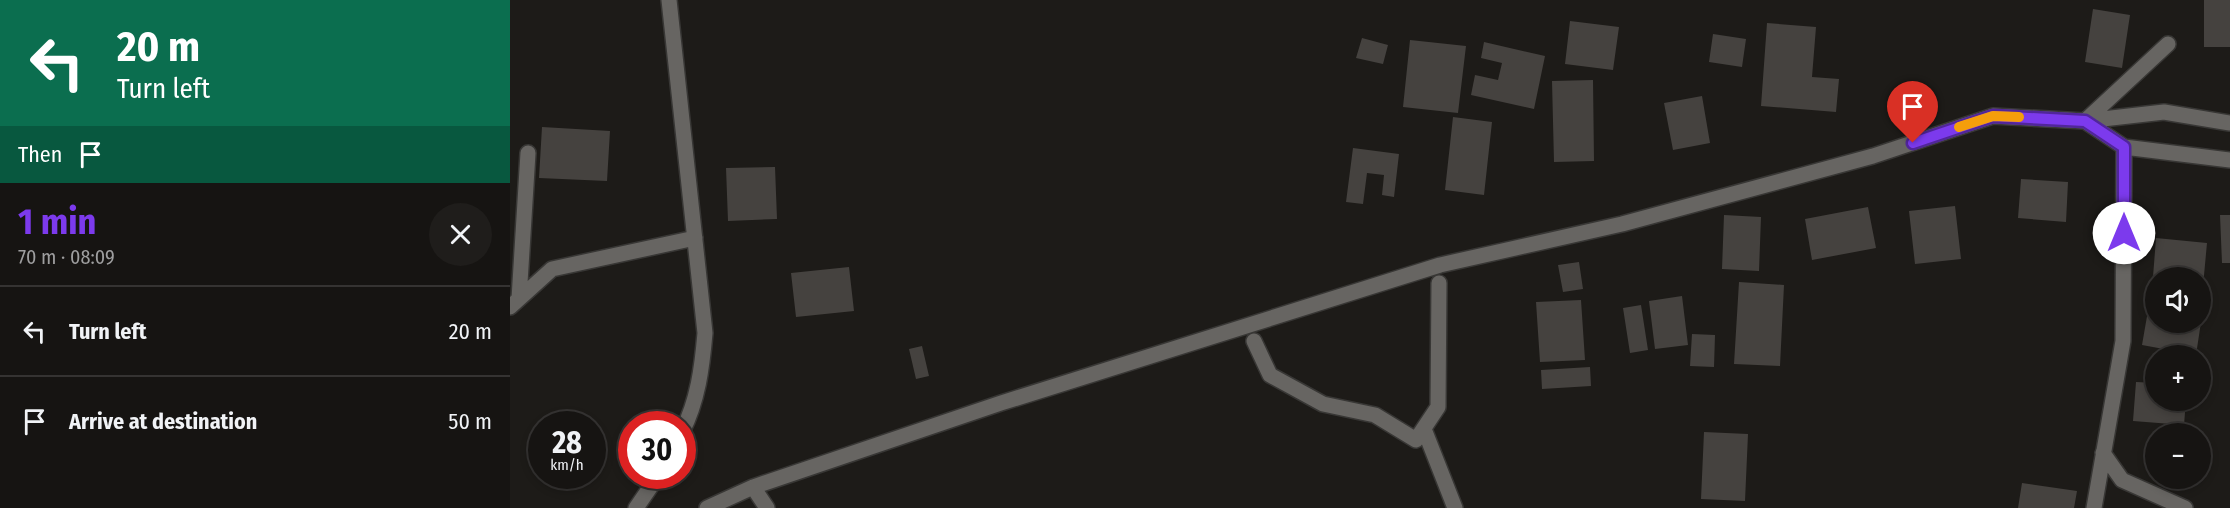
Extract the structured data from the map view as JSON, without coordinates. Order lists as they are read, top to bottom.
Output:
{
  "page": {
    "turn": ["20 m", "Turn left"],
    "then": "Then",
    "heading": ["1 min", "70 m · 08:09"],
    "map_buttons": ["+", "−"],
    "list": [
      {
        "name": "Turn left",
        "value": "20 m"
      },
      {
        "name": "Arrive at destination",
        "value": "50 m"
      }
    ],
    "speed": "28 km/h",
    "limit": "30"
  }
}
